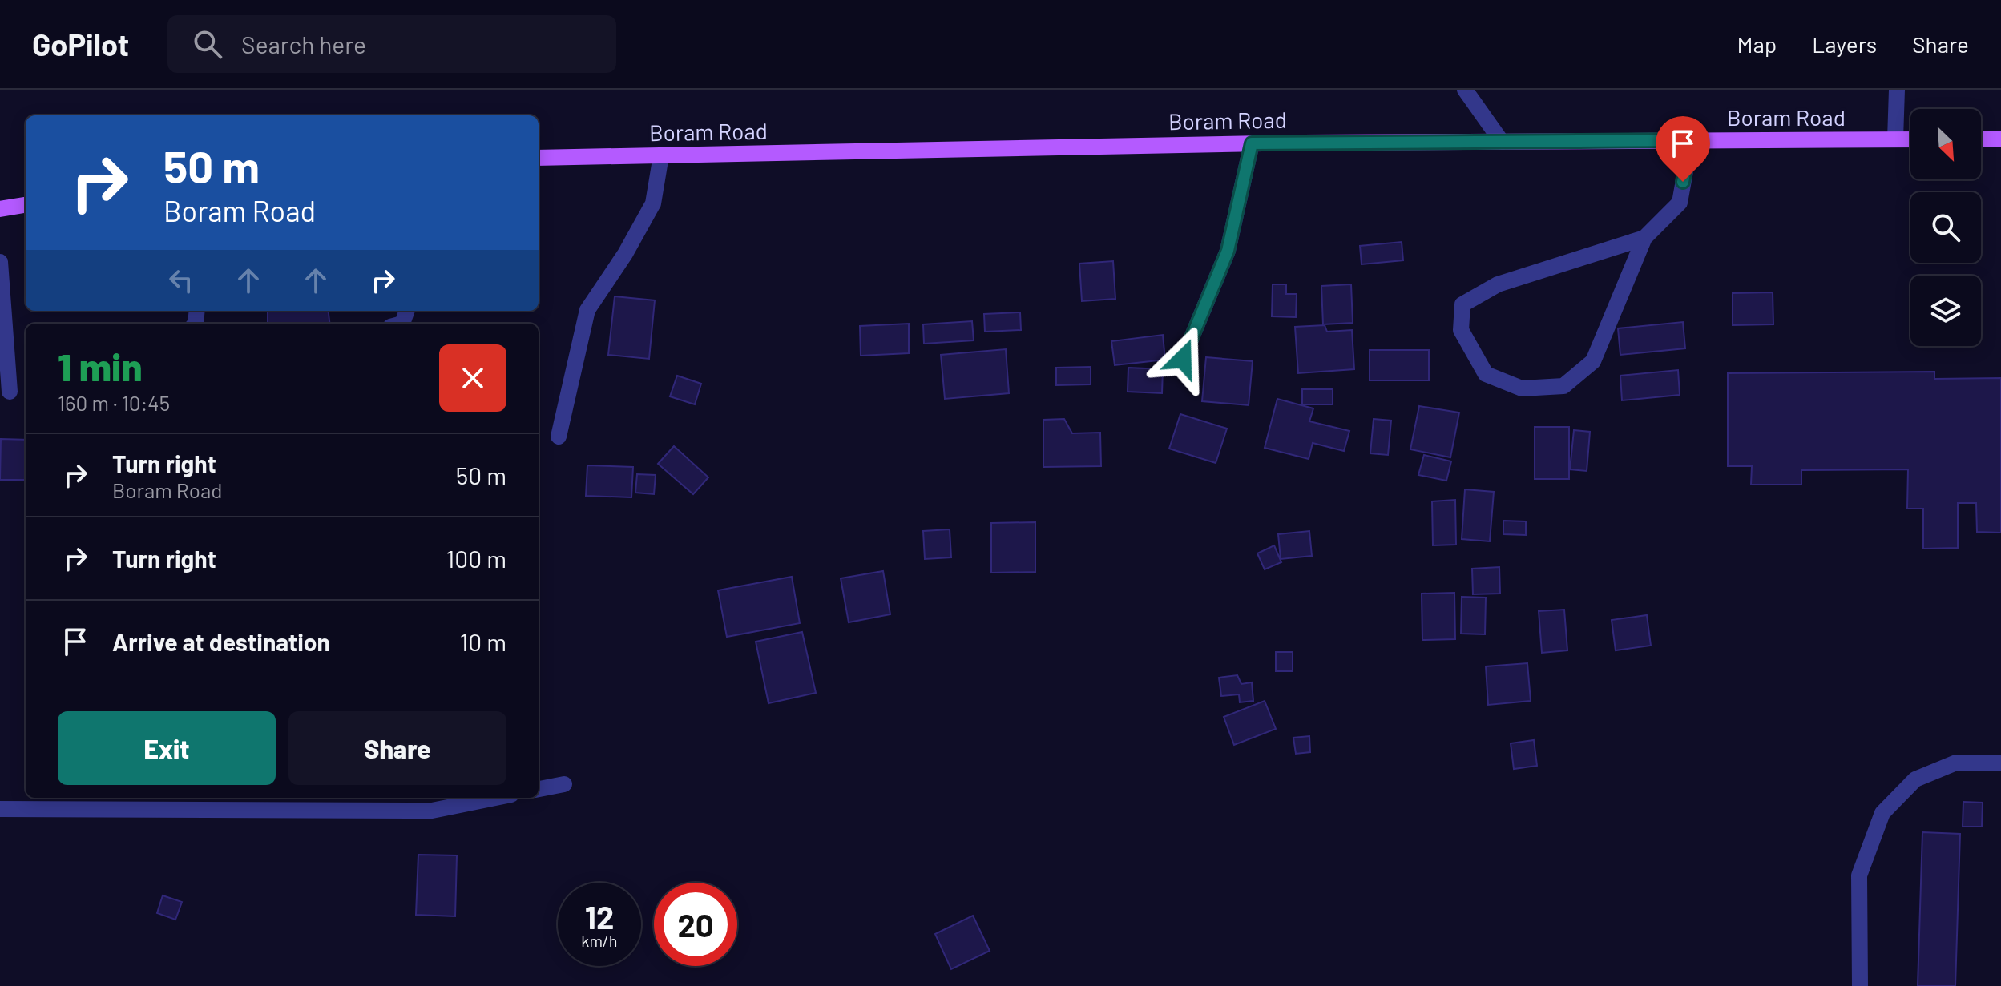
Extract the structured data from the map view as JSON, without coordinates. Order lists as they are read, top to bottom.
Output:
{
  "streets": {
    "main road": ["Boram Road"]
  },
  "north": "bottom right",
  "page": {
    "header": "GoPilot",
    "search": "Search here",
    "nav": ["Map", "Layers", "Share"],
    "turn": ["50 m", "Boram Road"],
    "heading": ["1 min", "160 m · 10:45"],
    "list": [
      {
        "name": "Turn right",
        "note": "Boram Road",
        "value": "50 m"
      },
      {
        "name": "Turn right",
        "value": "100 m"
      },
      {
        "name": "Arrive at destination",
        "value": "10 m"
      }
    ],
    "buttons": ["Exit", "Share"],
    "speed": "12 km/h",
    "limit": "20"
  }
}
